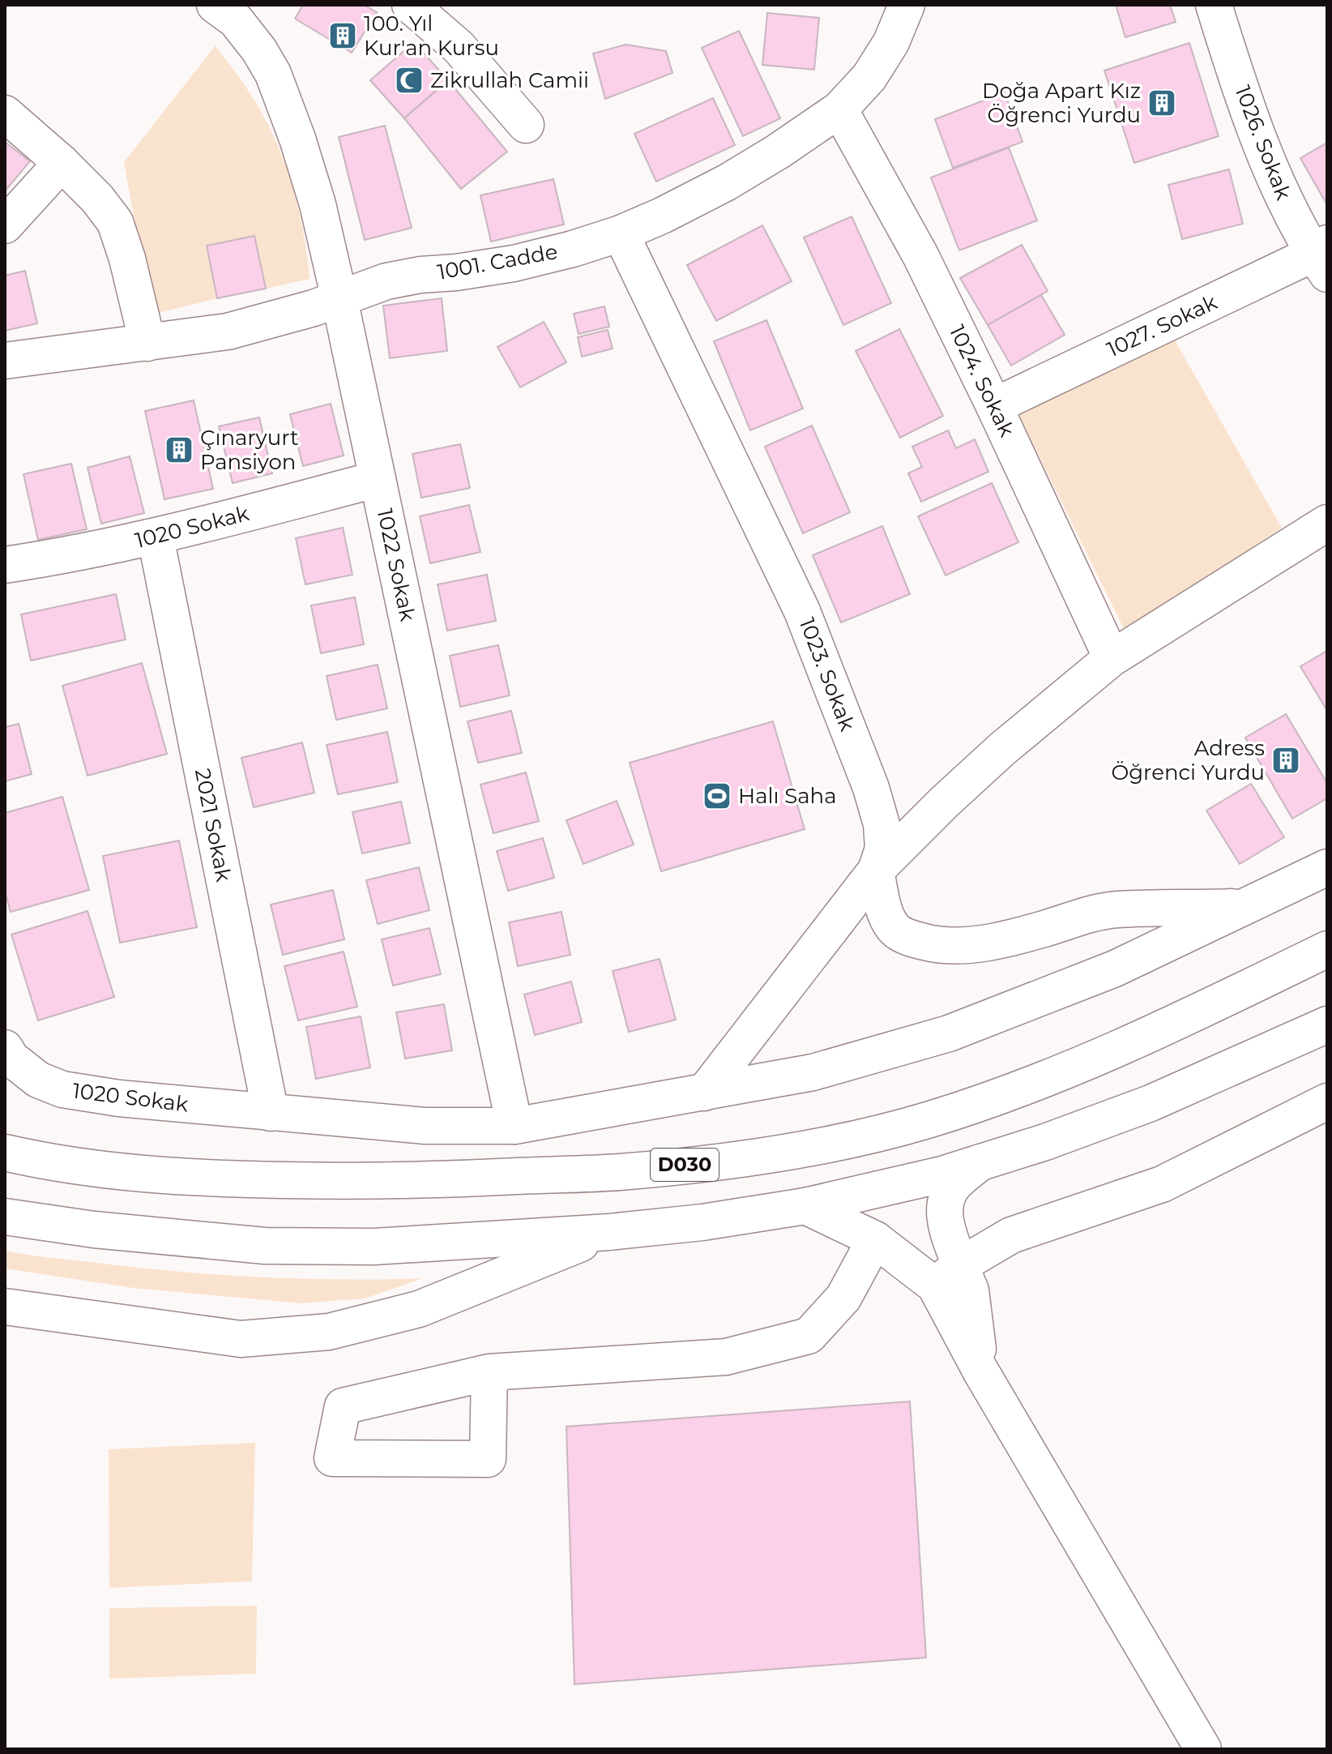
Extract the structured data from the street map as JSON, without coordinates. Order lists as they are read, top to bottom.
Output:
{
  "streets": {
    "main road": [
      "1026. Sokak",
      "1001. Cadde",
      "1027. Sokak",
      "1024. Sokak",
      "1020 Sokak",
      "1022 Sokak",
      "1023. Sokak",
      "2021 Sokak",
      "D030"
    ]
  },
  "crossings": [
    ["1026. Sokak", "1027. Sokak"],
    ["1001. Cadde", "1024. Sokak"],
    ["1001. Cadde", "1022 Sokak"],
    ["1001. Cadde", "1023. Sokak"],
    ["1027. Sokak", "1024. Sokak"],
    ["1020 Sokak", "1022 Sokak"],
    ["1020 Sokak", "1023. Sokak"],
    ["1020 Sokak", "2021 Sokak"]
  ],
  "places": {
    "building": [
      "100. Yıl Kur'an Kursu",
      "Doğa Apart Kız Öğrenci Yurdu",
      "Çınaryurt Pansiyon",
      "Adress Öğrenci Yurdu"
    ],
    "mosque": ["Zikrullah Camii"],
    "sports": ["Halı Saha"]
  }
}
